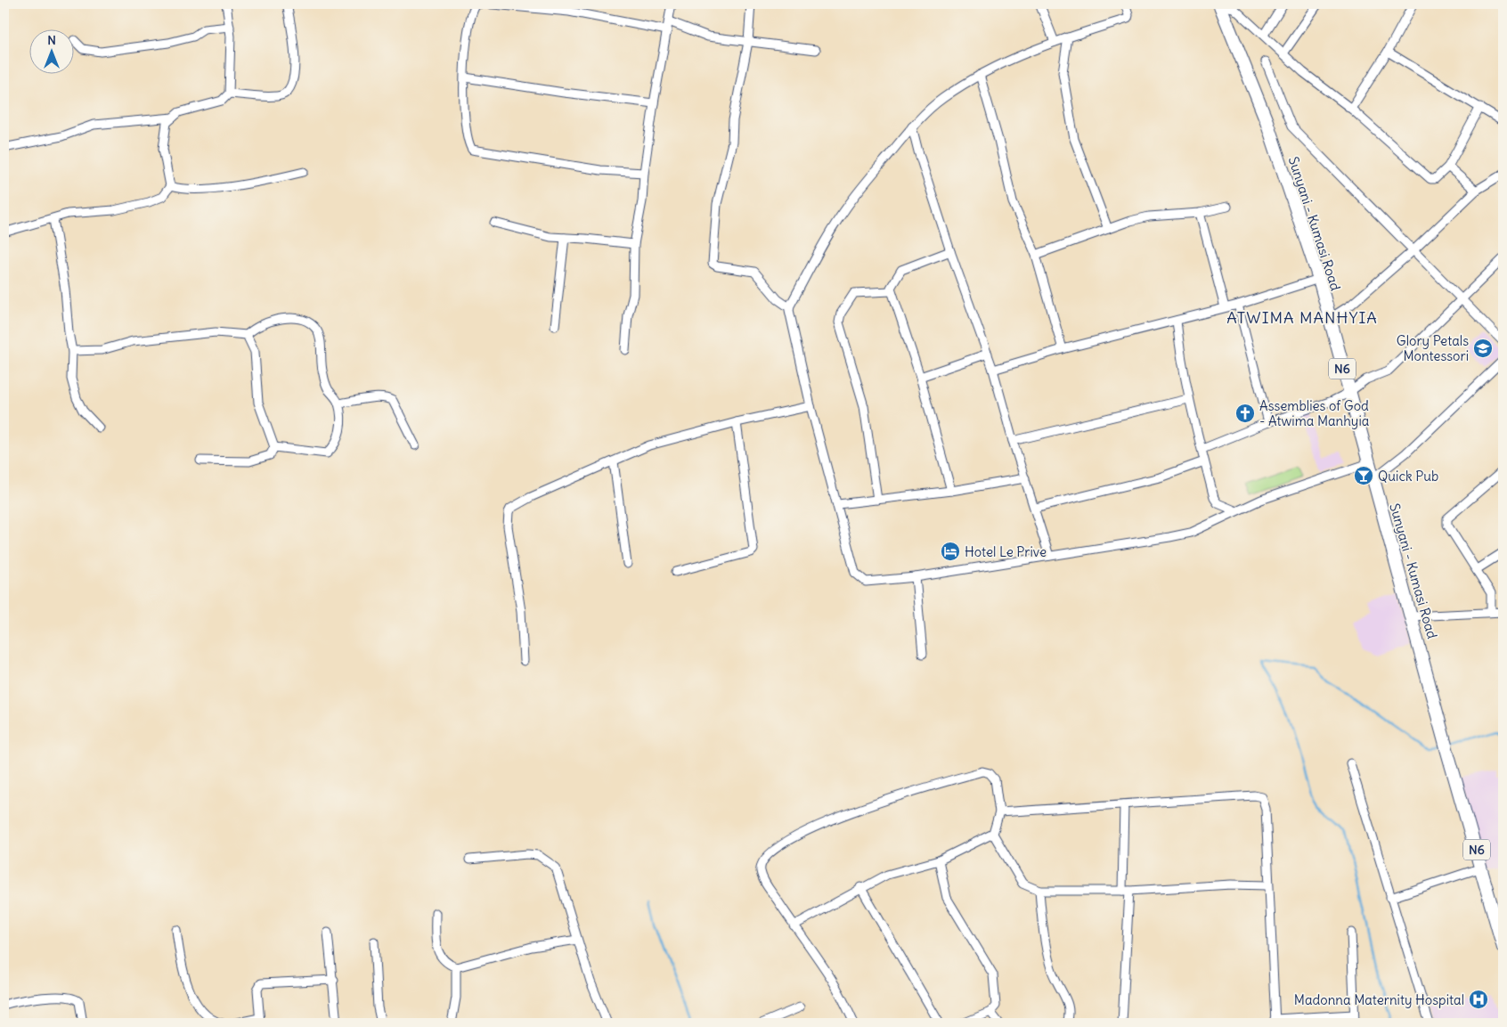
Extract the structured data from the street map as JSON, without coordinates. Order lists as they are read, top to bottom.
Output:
{
  "streets": {
    "main road": ["Sunyani - Kumasi Road", "N6"]
  },
  "crossings": [
    ["Sunyani - Kumasi Road", "N6"]
  ],
  "districts": ["ATWIMA MANHYIA"],
  "places": {
    "school or university": ["Glory Petals Montessori"],
    "church": ["Assemblies of God - Atwima Manhyia"],
    "bar": ["Quick Pub"],
    "hotel": ["Hotel Le Prive"],
    "hospital": ["Madonna Maternity Hospital"]
  },
  "north": "top"
}
